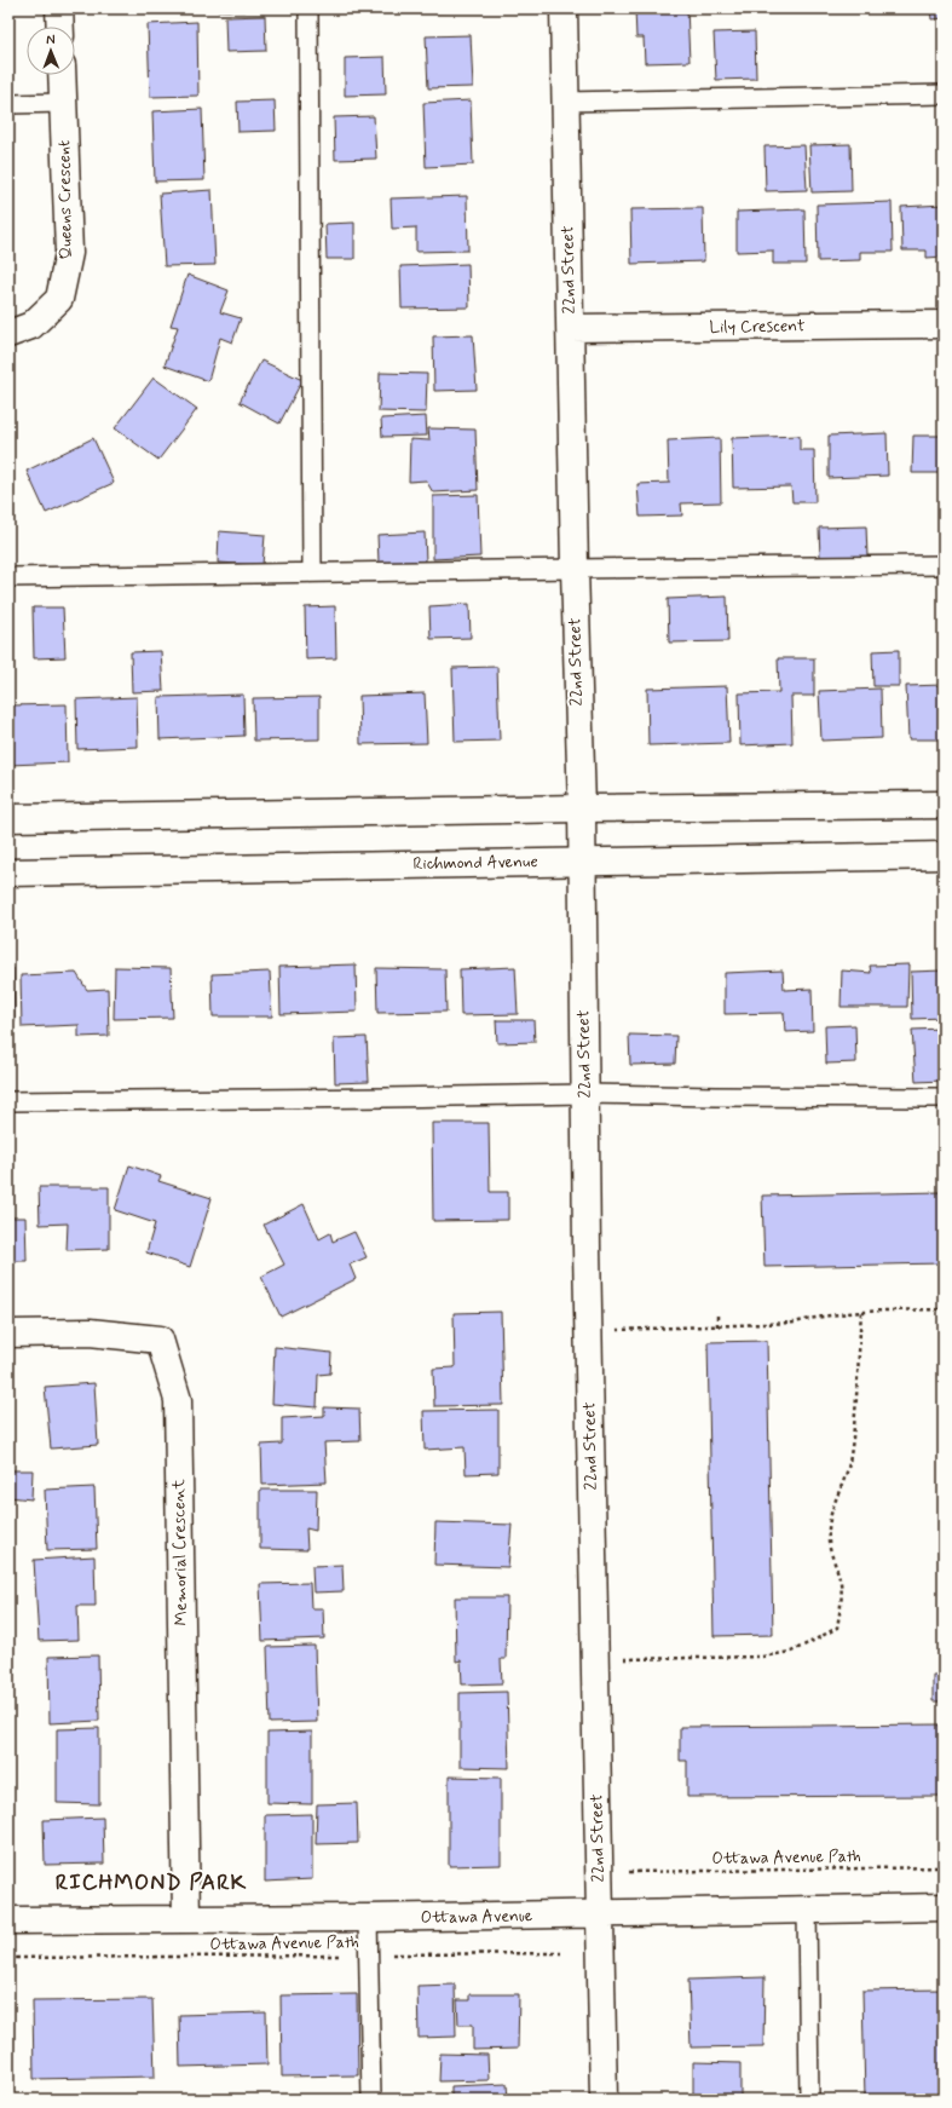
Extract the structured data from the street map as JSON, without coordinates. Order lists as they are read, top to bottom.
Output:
{
  "streets": {
    "street": [
      "Queens Crescent",
      "22nd Street",
      "Lily Crescent",
      "Richmond Avenue",
      "Memorial Crescent",
      "Ottawa Avenue"
    ],
    "path": ["Ottawa Avenue Path"]
  },
  "crossings": [
    ["22nd Street", "Lily Crescent"],
    ["22nd Street", "Richmond Avenue"],
    ["22nd Street", "Ottawa Avenue"],
    ["Memorial Crescent", "Ottawa Avenue"]
  ],
  "districts": ["RICHMOND PARK"],
  "north": "top"
}
